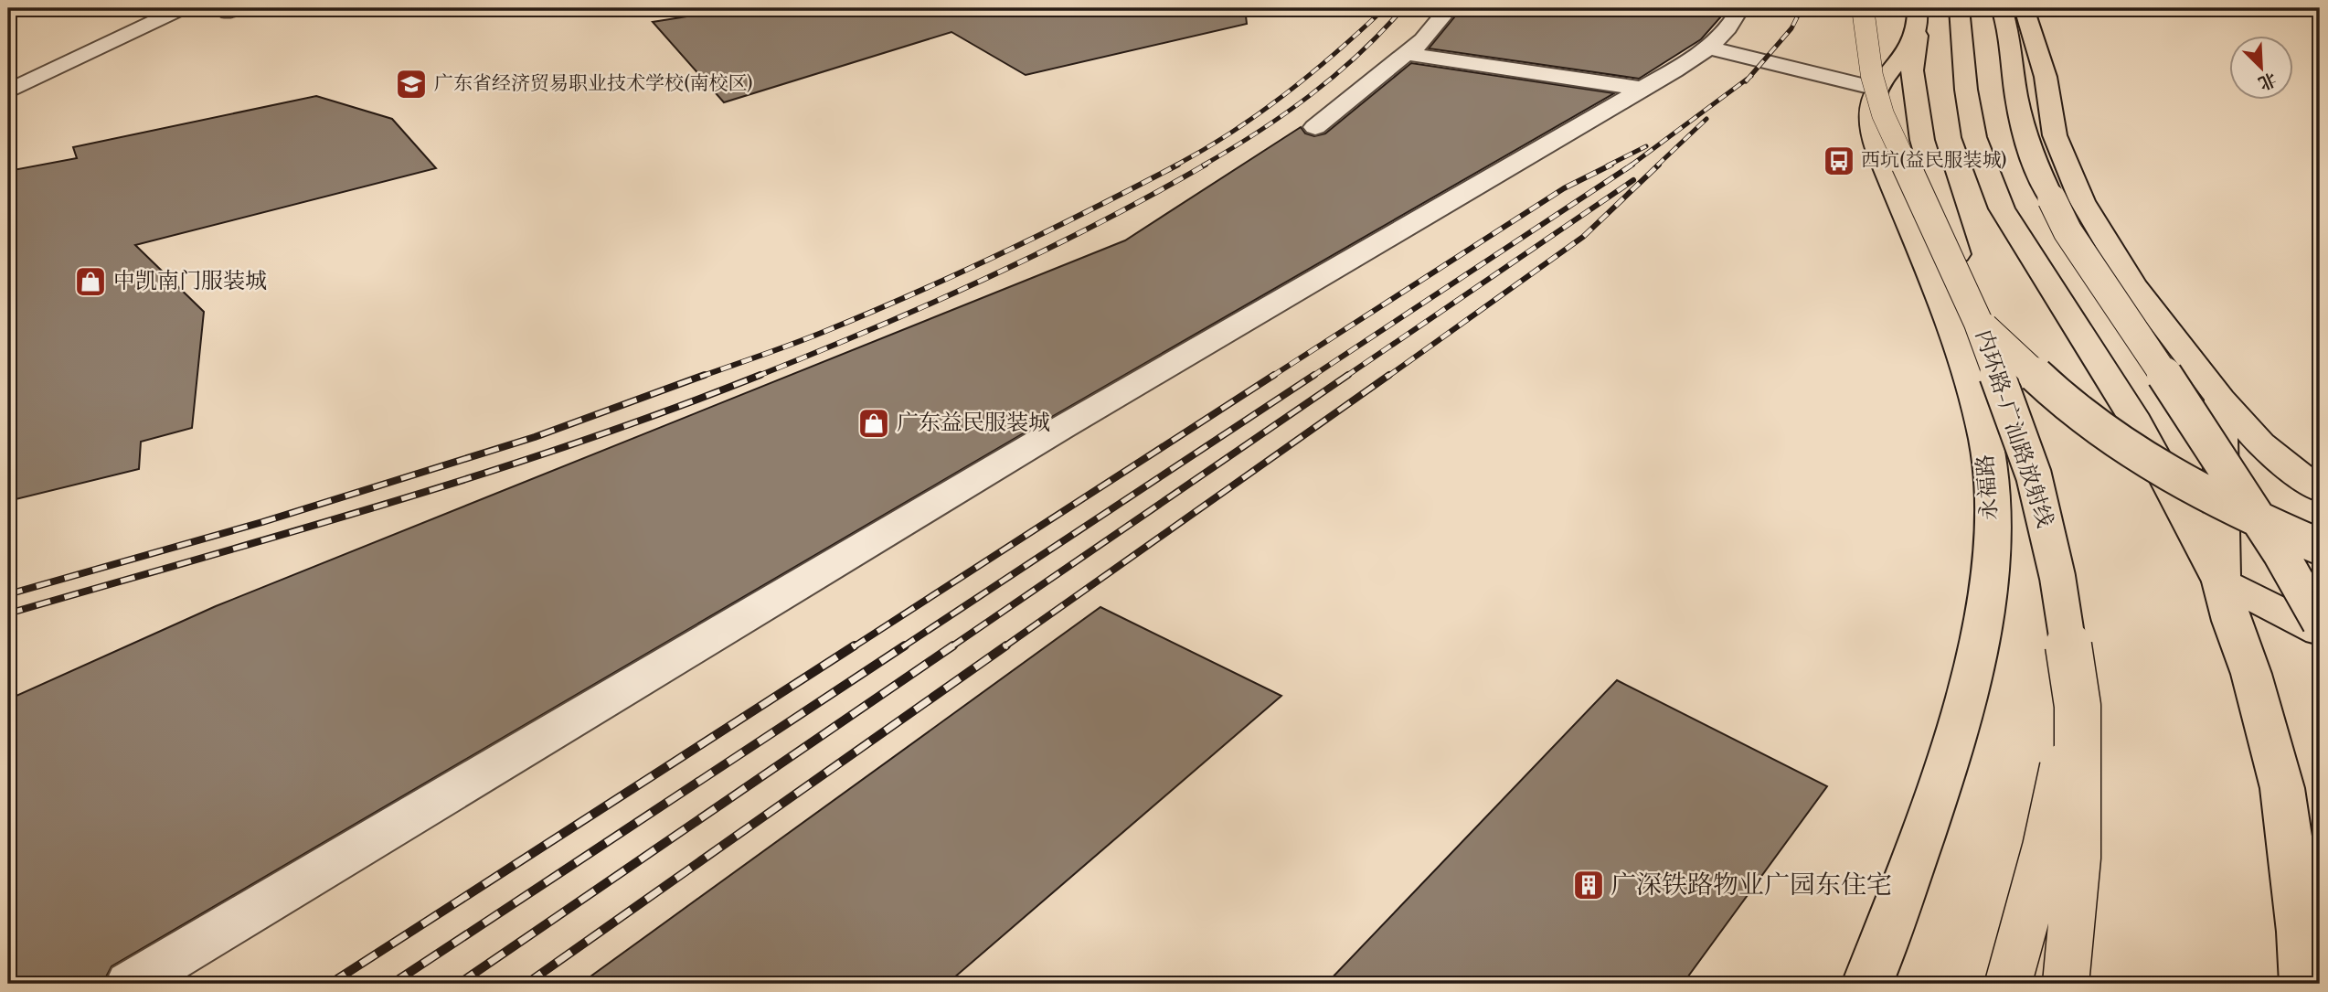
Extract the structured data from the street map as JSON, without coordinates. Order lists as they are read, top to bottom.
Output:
{
  "streets": {
    "main road": ["内环路-广汕路放射线", "永福路"]
  },
  "places": {
    "school or university": ["广东省经济贸易职业技术学校(南校区)"],
    "bus stop": ["西坑(益民服装城)"],
    "shop": ["中凯南门服装城", "广东益民服装城"],
    "building": ["广深铁路物业广园东住宅"]
  },
  "north": "bottom right"
}
